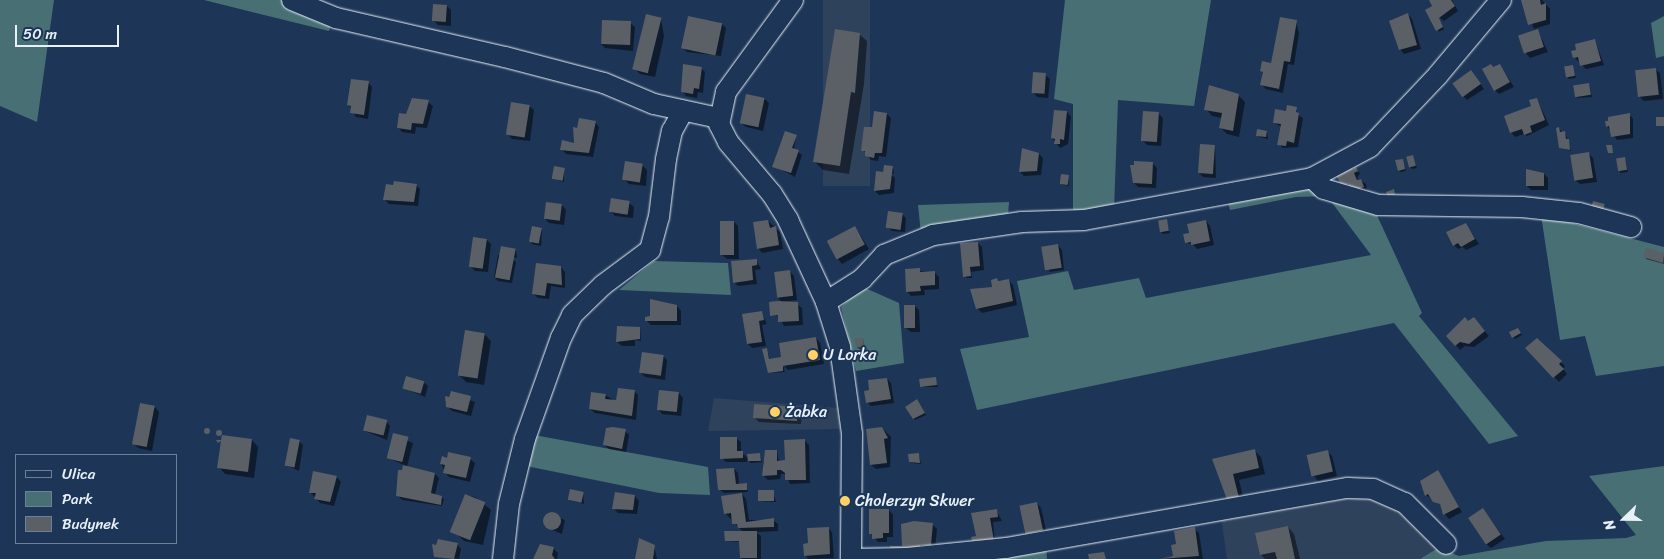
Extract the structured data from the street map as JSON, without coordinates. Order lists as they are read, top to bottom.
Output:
{
  "places": ["U Lorka", "Żabka", "Cholerzyn Skwer"],
  "legend": ["Ulica", "Park", "Budynek"],
  "scale_bar": "50 m",
  "north": "left"
}
